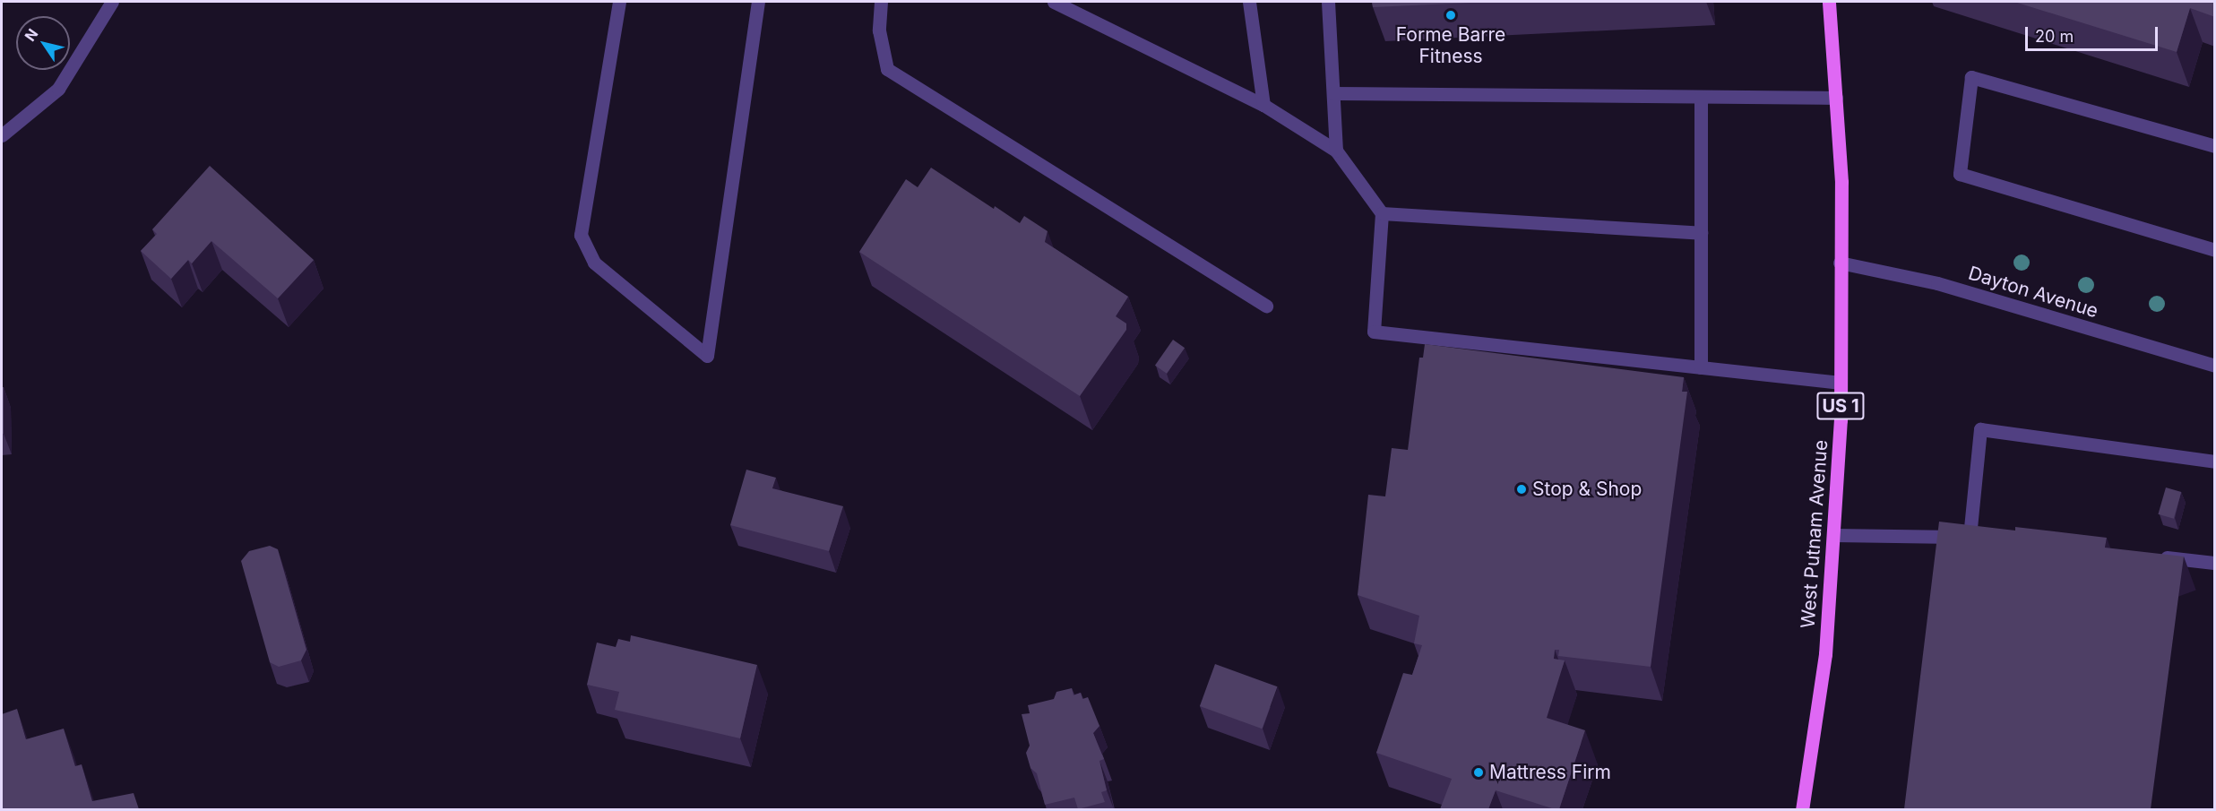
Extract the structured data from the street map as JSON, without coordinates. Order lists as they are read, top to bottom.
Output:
{
  "streets": {
    "main road": ["US 1", "West Putnam Avenue"],
    "street": ["Dayton Avenue"]
  },
  "crossings": [
    ["Dayton Avenue", "West Putnam Avenue"]
  ],
  "places": ["Forme Barre Fitness", "Stop & Shop", "Mattress Firm"],
  "scale_bar": "20 m",
  "north": "top left"
}
